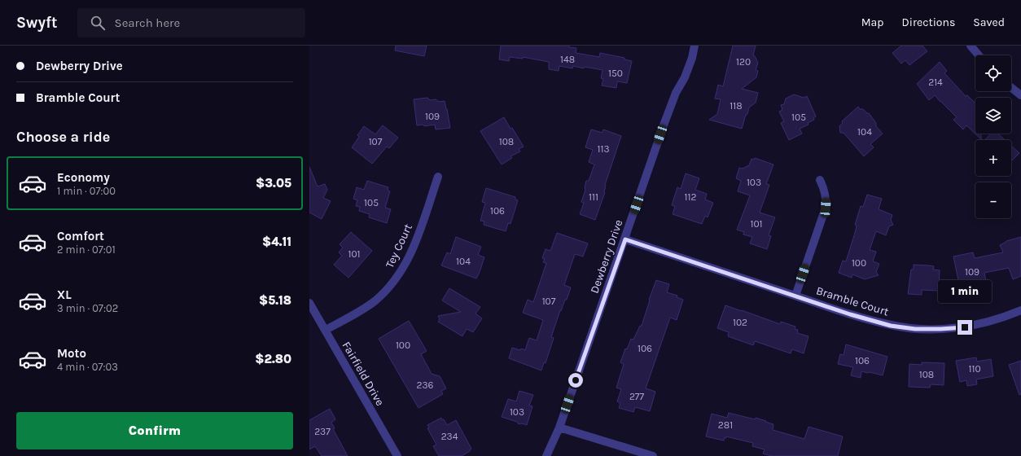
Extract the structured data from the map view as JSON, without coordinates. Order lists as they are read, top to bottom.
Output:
{
  "streets": {
    "street": [
      "Tey Court",
      "Dewberry Drive",
      "Bramble Court",
      "Fairfield Drive"
    ]
  },
  "crossings": [
    ["Tey Court", "Fairfield Drive"],
    ["Dewberry Drive", "Bramble Court"]
  ],
  "house_numbers": [
    "148",
    "120",
    "150",
    "214",
    "118",
    "109",
    "105",
    "104",
    "107",
    "108",
    "113",
    "103",
    "111",
    "112",
    "105",
    "106",
    "101",
    "101",
    "104",
    "100",
    "109",
    "107",
    "102",
    "100",
    "106",
    "106",
    "110",
    "108",
    "236",
    "277",
    "103",
    "281",
    "237",
    "234"
  ],
  "page": {
    "header": "Swyft",
    "search": "Search here",
    "nav": ["Map", "Directions", "Saved"],
    "banner": ["Dewberry Drive", "Bramble Court"],
    "map_buttons": ["+", "−"],
    "heading": "Choose a ride",
    "list": [
      {
        "name": "Economy",
        "note": "1 min · 07:00",
        "value": "$3.05"
      },
      {
        "name": "Comfort",
        "note": "2 min · 07:01",
        "value": "$4.11"
      },
      {
        "name": "XL",
        "note": "3 min · 07:02",
        "value": "$5.18"
      },
      {
        "name": "Moto",
        "note": "4 min · 07:03",
        "value": "$2.80"
      }
    ],
    "bubble": "1 min",
    "buttons": "Confirm"
  }
}
